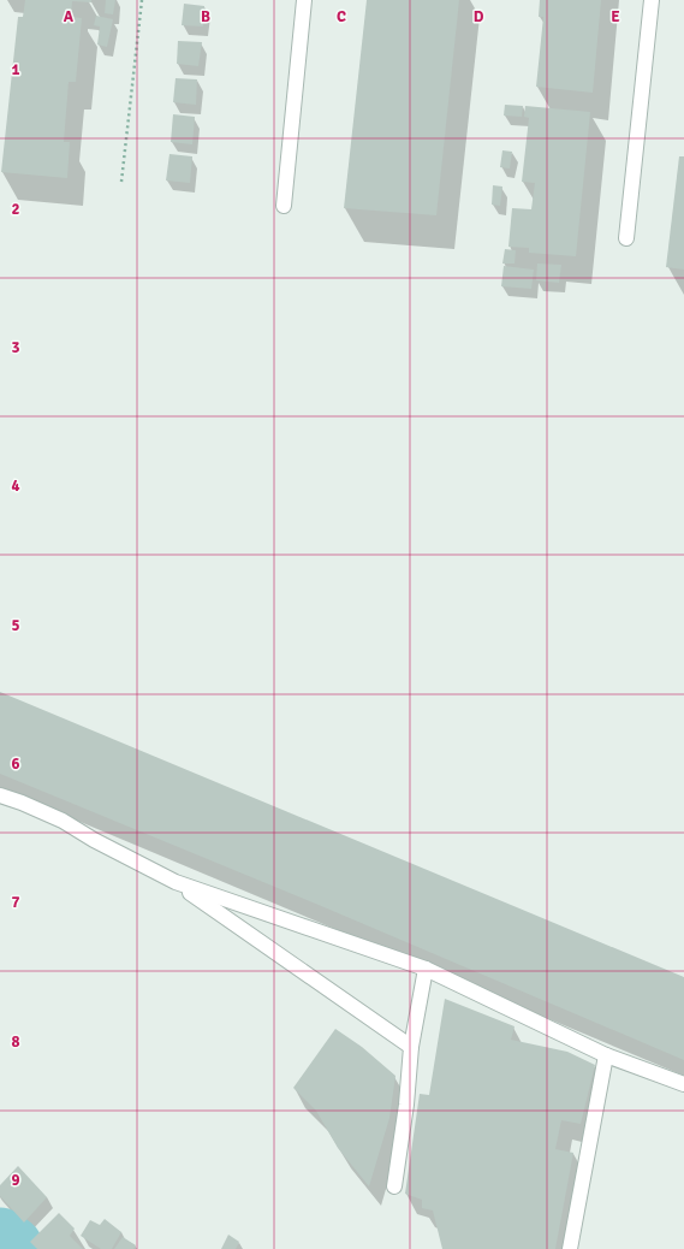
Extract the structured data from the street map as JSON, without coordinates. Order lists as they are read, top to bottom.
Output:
{
  "grid": {
    "columns": [
      "A",
      "B",
      "C",
      "D",
      "E"
    ],
    "rows": [
      "1",
      "2",
      "3",
      "4",
      "5",
      "6",
      "7",
      "8",
      "9"
    ]
  }
}
